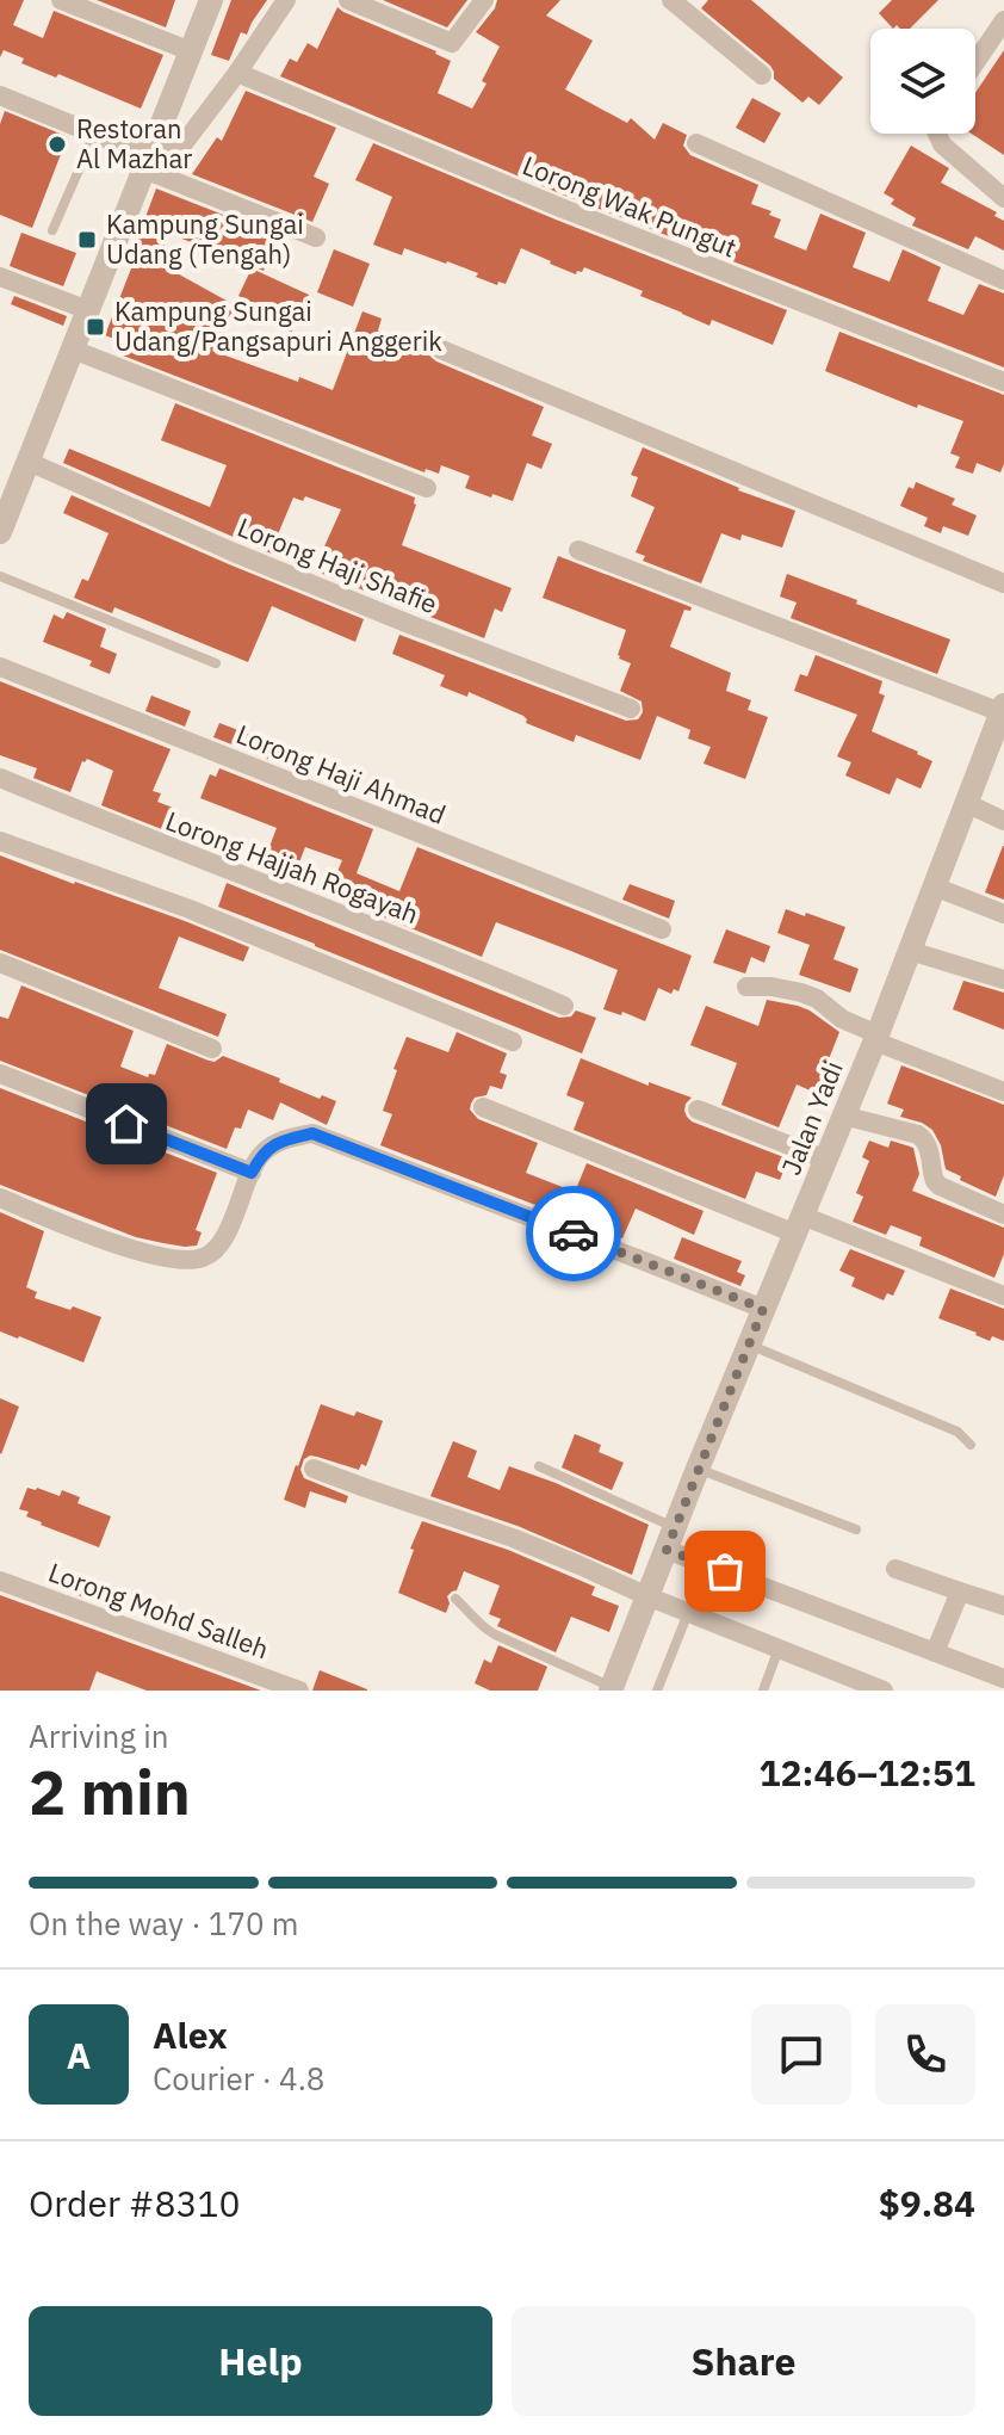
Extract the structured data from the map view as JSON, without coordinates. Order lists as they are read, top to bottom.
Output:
{
  "streets": {
    "street": [
      "Lorong Wak Pungut",
      "Lorong Haji Shafie",
      "Lorong Haji Ahmad",
      "Lorong Hajjah Rogayah",
      "Jalan Yadi",
      "Lorong Mohd Salleh"
    ]
  },
  "places": {
    "other": ["Restoran Al Mazhar"],
    "transit": ["Kampung Sungai Udang (Tengah)", "Kampung Sungai Udang/Pangsapuri Anggerik"]
  },
  "page": {
    "heading": ["2 min", "Arriving in", "12:46–12:51"],
    "panel": [
      "Alex",
      "Courier · 4.8",
      "Order #8310",
      "$9.84"
    ],
    "bar": "On the way · 170 m",
    "round": "A",
    "buttons": ["Help", "Share"]
  }
}
